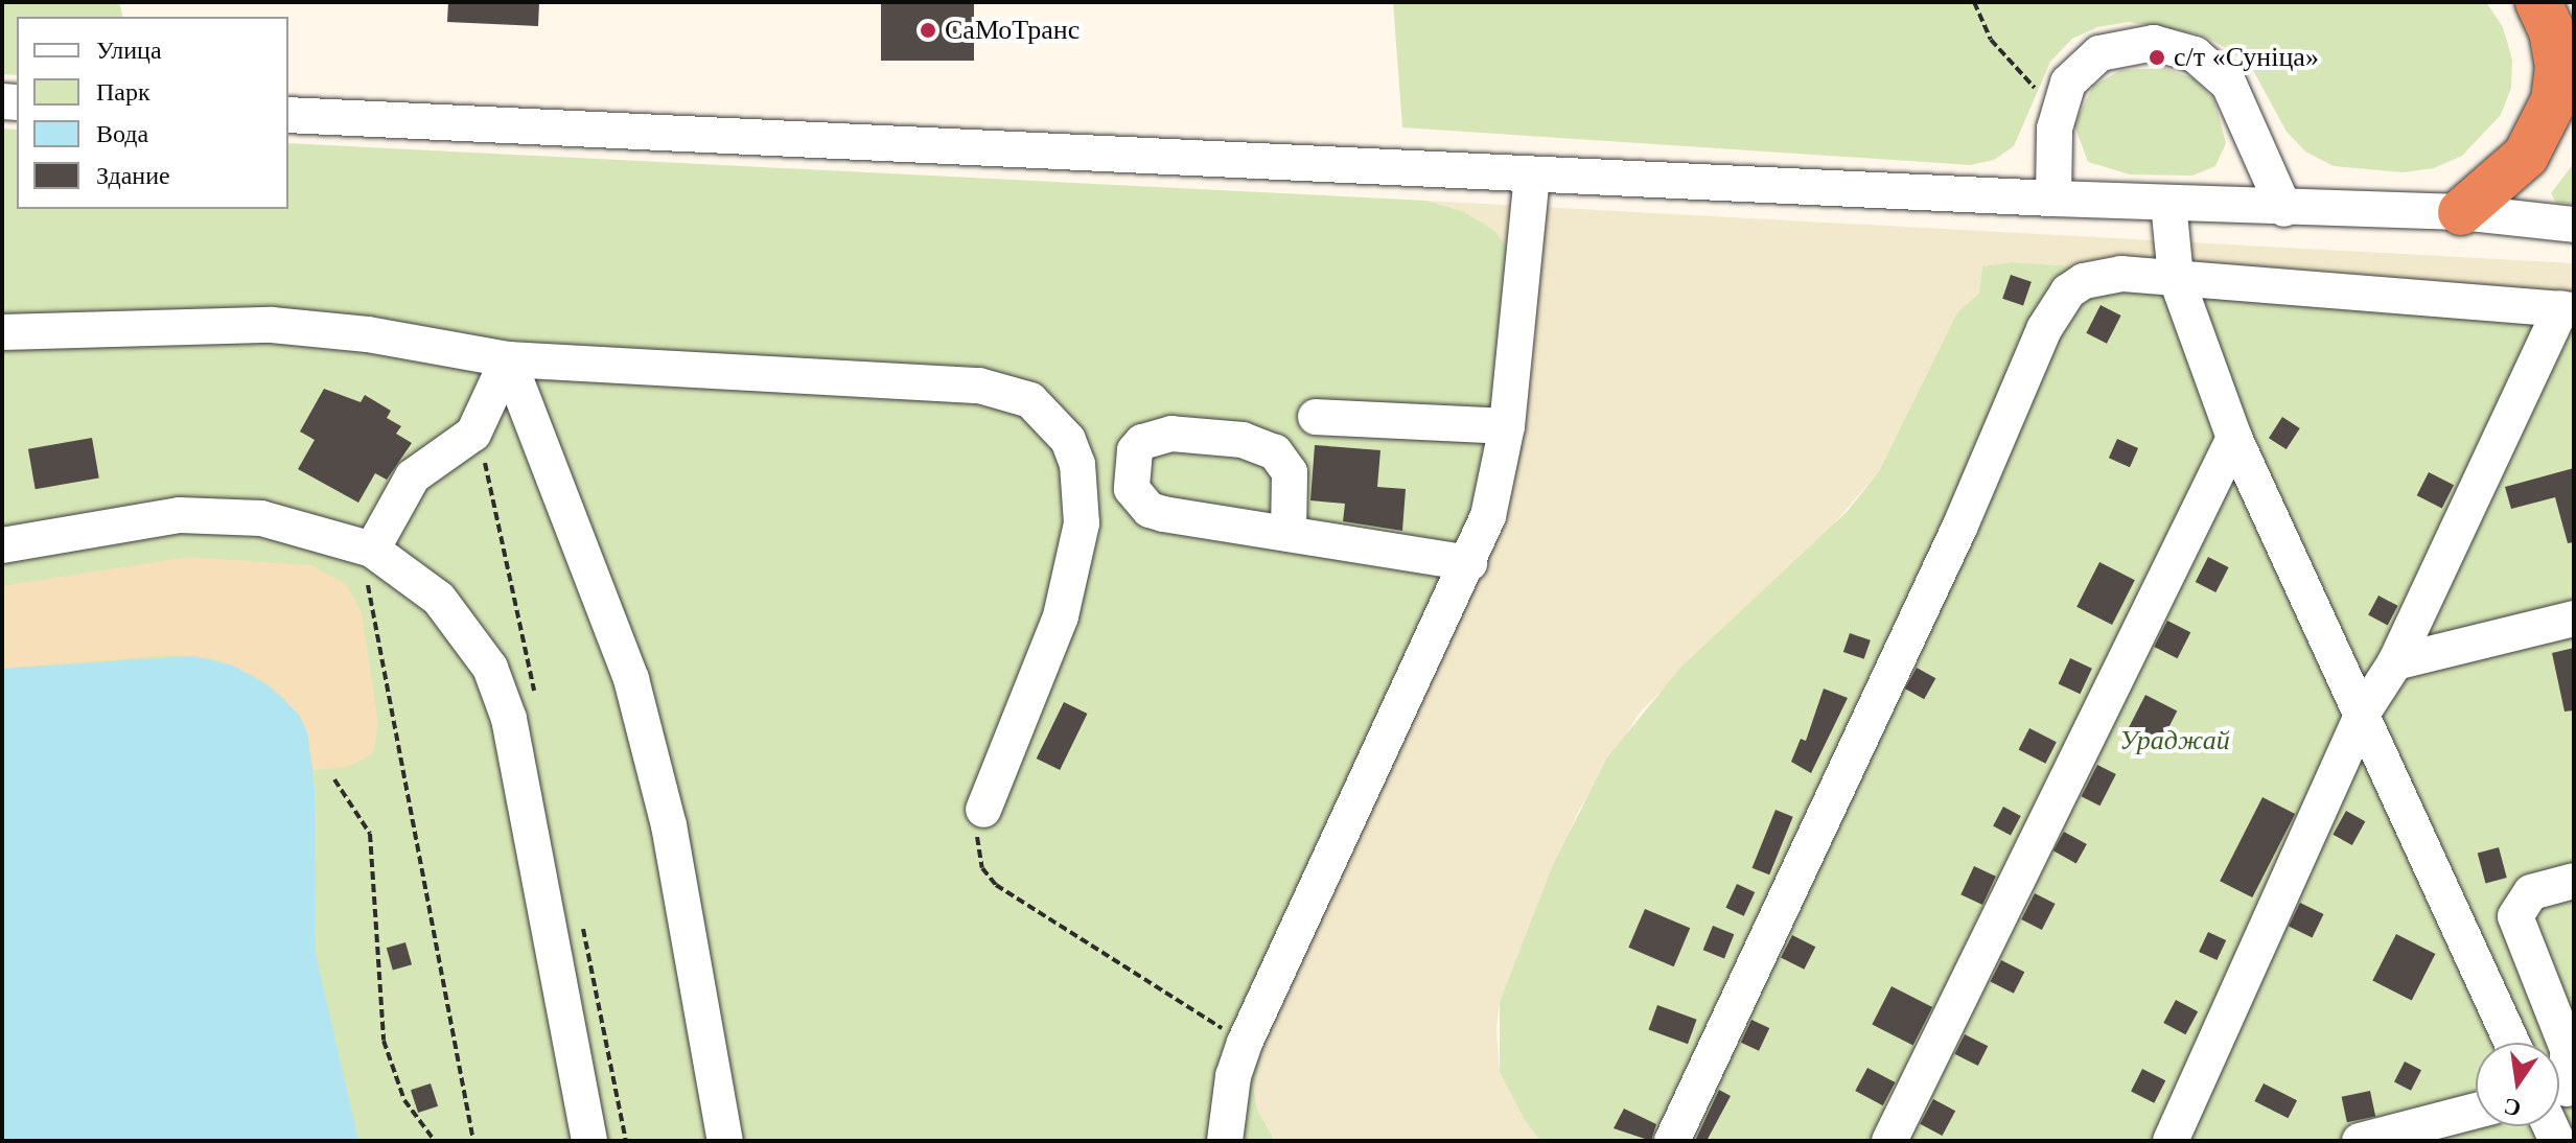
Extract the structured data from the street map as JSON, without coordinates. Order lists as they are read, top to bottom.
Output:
{
  "parks": ["Ураджай"],
  "places": ["СаМоТранс", "с/т «Суніца»"],
  "legend": [
    "Улица",
    "Парк",
    "Вода",
    "Здание"
  ],
  "north": "bottom"
}
